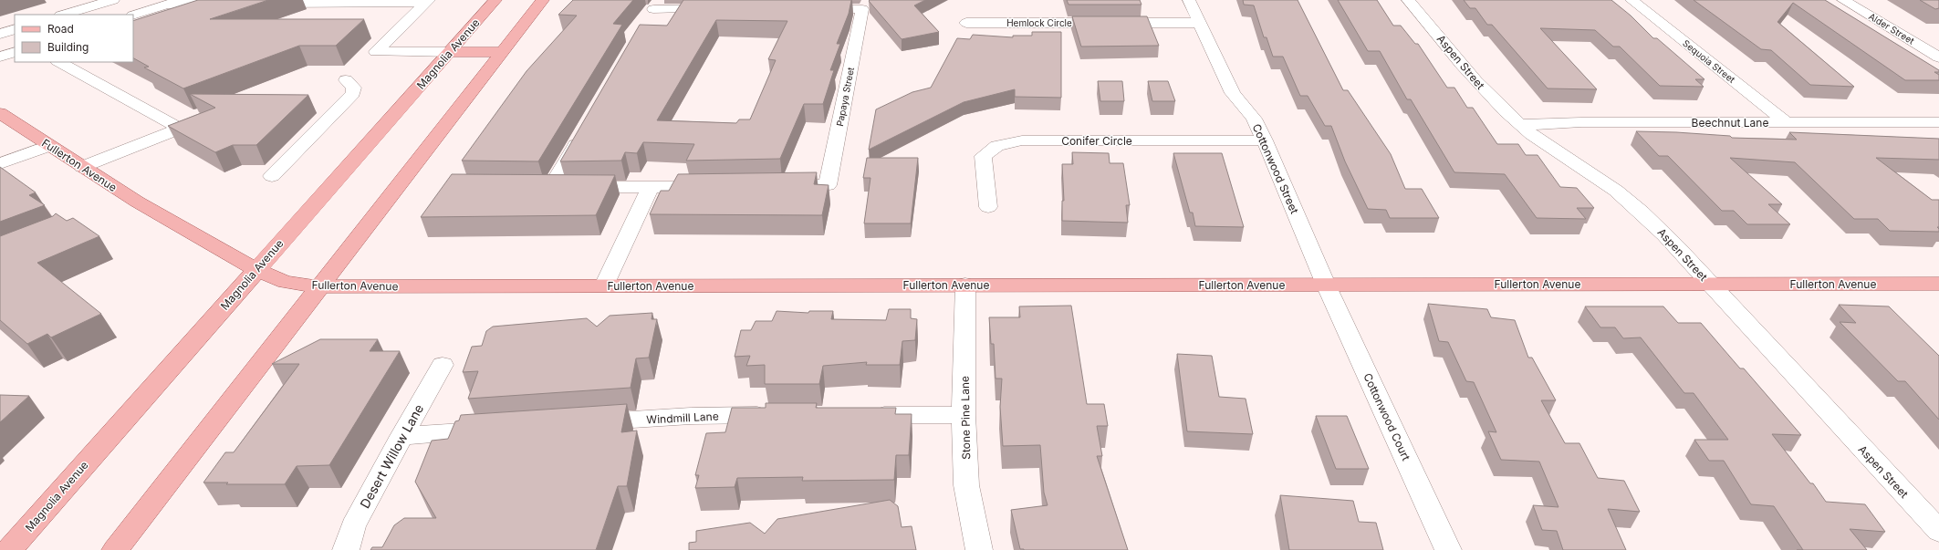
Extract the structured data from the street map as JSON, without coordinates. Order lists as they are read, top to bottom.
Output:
{
  "streets": {
    "main road": ["Magnolia Avenue", "Fullerton Avenue"],
    "street": [
      "Hemlock Circle",
      "Alder Street",
      "Sequoia Street",
      "Aspen Street",
      "Papaya Street",
      "Beechnut Lane",
      "Conifer Circle",
      "Cottonwood Street",
      "Cottonwood Court",
      "Windmill Lane",
      "Stone Pine Lane",
      "Desert Willow Lane"
    ]
  },
  "crossings": [
    ["Hemlock Circle", "Cottonwood Street"],
    ["Magnolia Avenue", "Fullerton Avenue"],
    ["Sequoia Street", "Beechnut Lane"],
    ["Aspen Street", "Beechnut Lane"],
    ["Aspen Street", "Fullerton Avenue"],
    ["Conifer Circle", "Cottonwood Street"],
    ["Fullerton Avenue", "Cottonwood Street"],
    ["Fullerton Avenue", "Cottonwood Court"],
    ["Fullerton Avenue", "Stone Pine Lane"],
    ["Cottonwood Street", "Cottonwood Court"]
  ],
  "legend": ["Road", "Building"]
}
